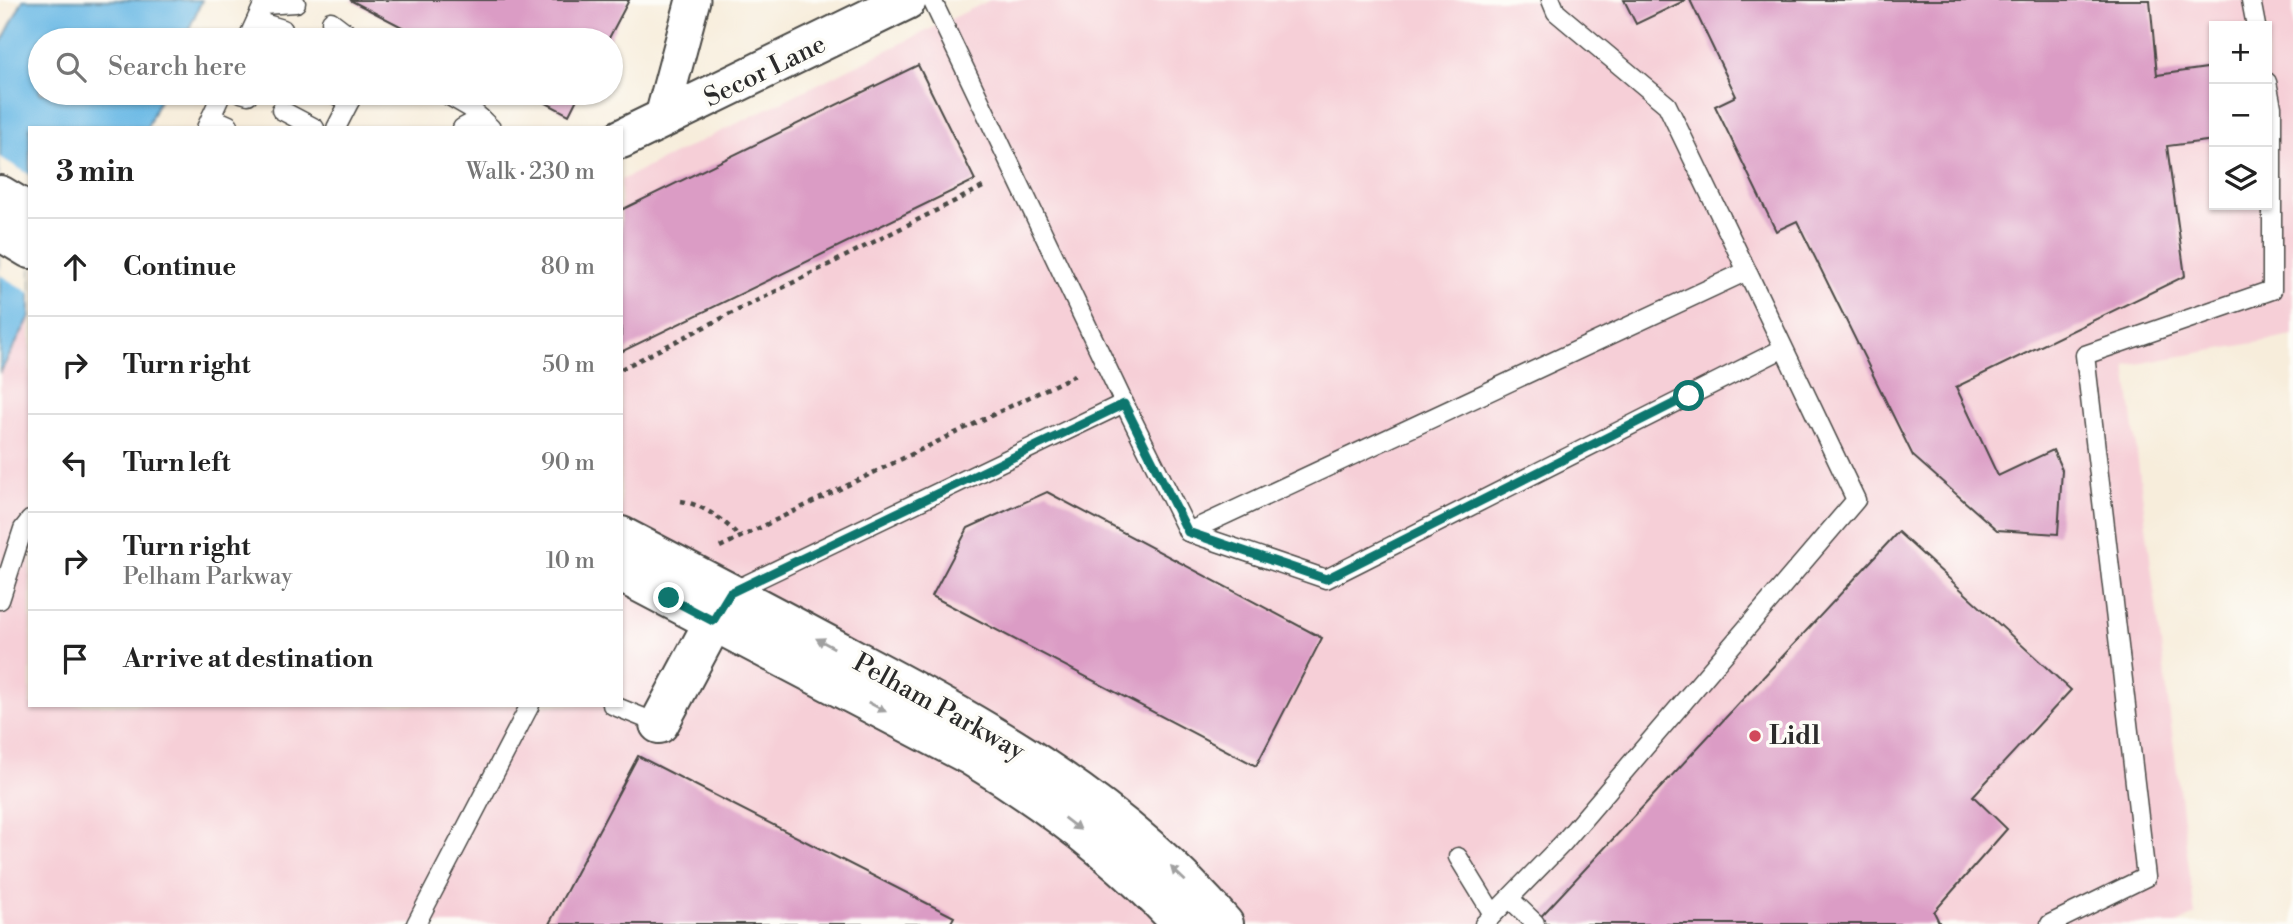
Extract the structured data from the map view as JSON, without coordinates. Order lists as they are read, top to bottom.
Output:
{
  "streets": {
    "main road": ["Secor Lane", "Pelham Parkway"]
  },
  "places": ["Lidl"],
  "page": {
    "map_buttons": ["+", "−"],
    "search": "Search here",
    "heading": ["3 min", "Walk · 230 m"],
    "list": [
      ["Continue", "80 m"],
      ["Turn right", "50 m"],
      ["Turn left", "90 m"],
      ["Turn right", "Pelham Parkway", "10 m"],
      "Arrive at destination"
    ]
  }
}
